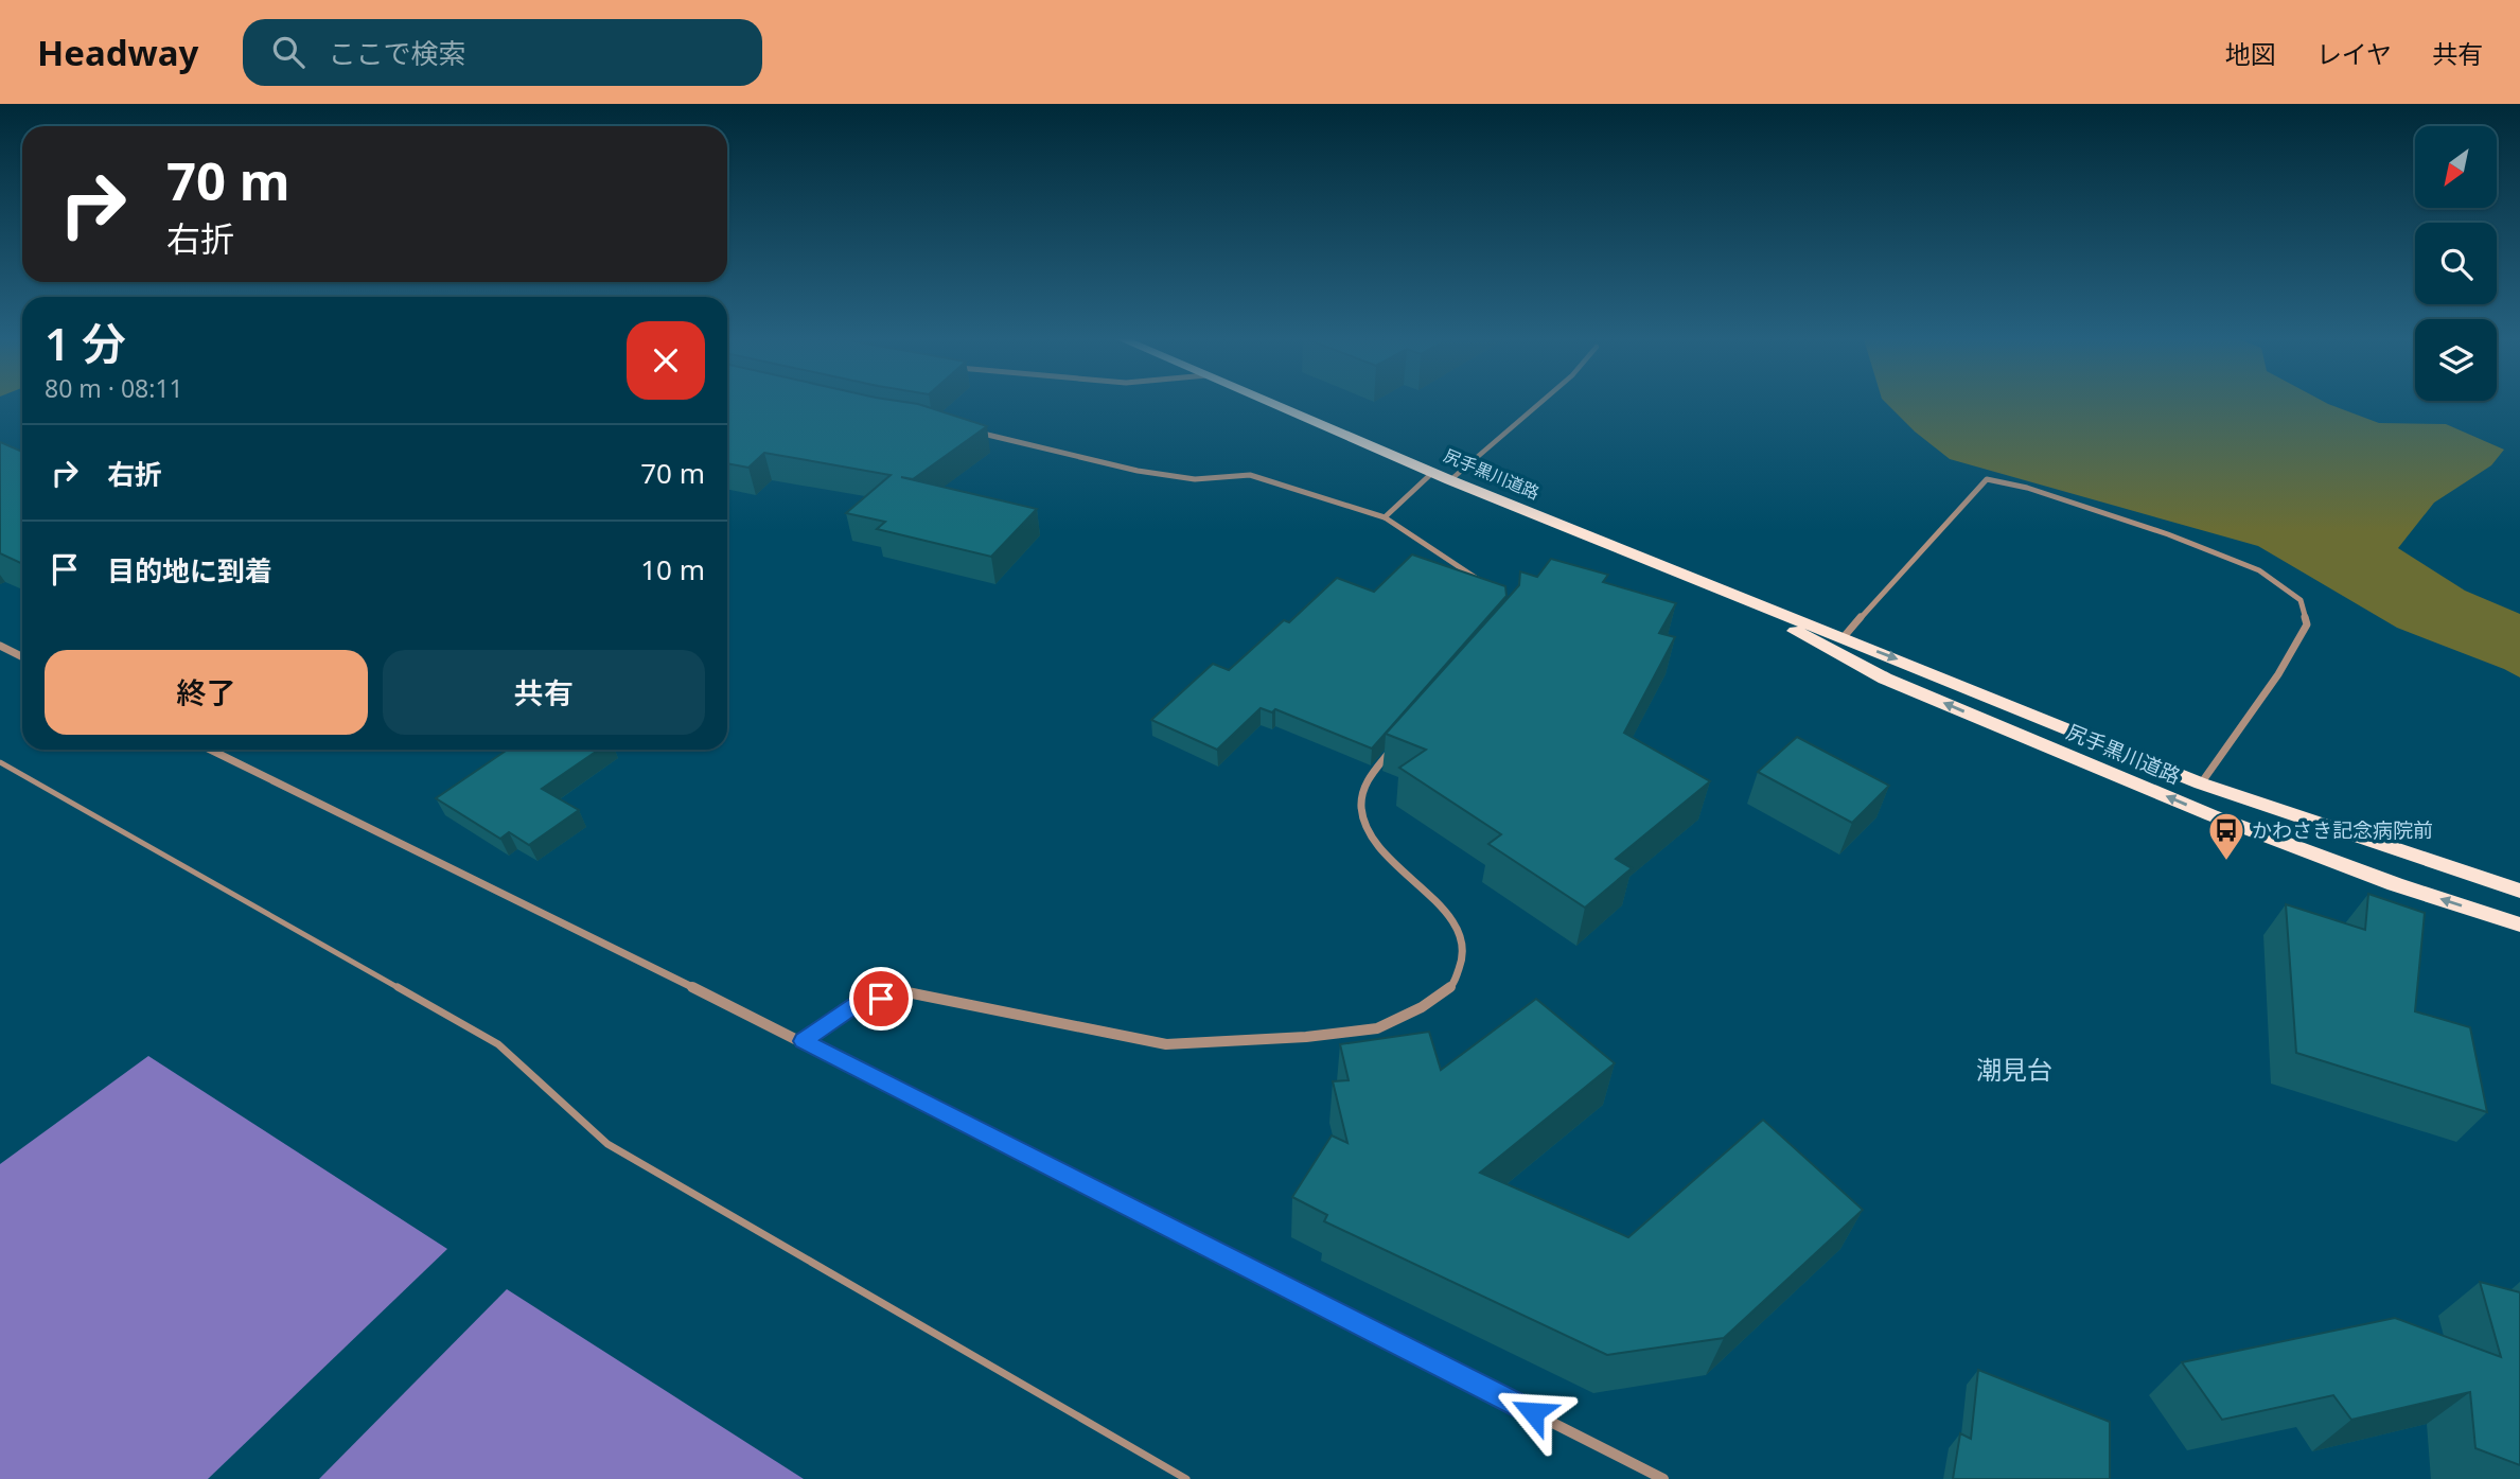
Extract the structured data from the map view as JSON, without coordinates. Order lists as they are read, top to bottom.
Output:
{
  "streets": {
    "main road": ["尻手黒川道路"]
  },
  "districts": ["潮見台"],
  "places": {
    "bus stop": ["かわさき記念病院前"]
  },
  "north": "bottom left",
  "page": {
    "header": "Headway",
    "search": "ここで検索",
    "nav": ["地図", "レイヤ", "共有"],
    "turn": ["70 m", "右折"],
    "heading": ["1 分", "80 m · 08:11"],
    "list": [
      {
        "name": "右折",
        "value": "70 m"
      },
      {
        "name": "目的地に到着",
        "value": "10 m"
      }
    ],
    "buttons": ["終了", "共有"]
  }
}
